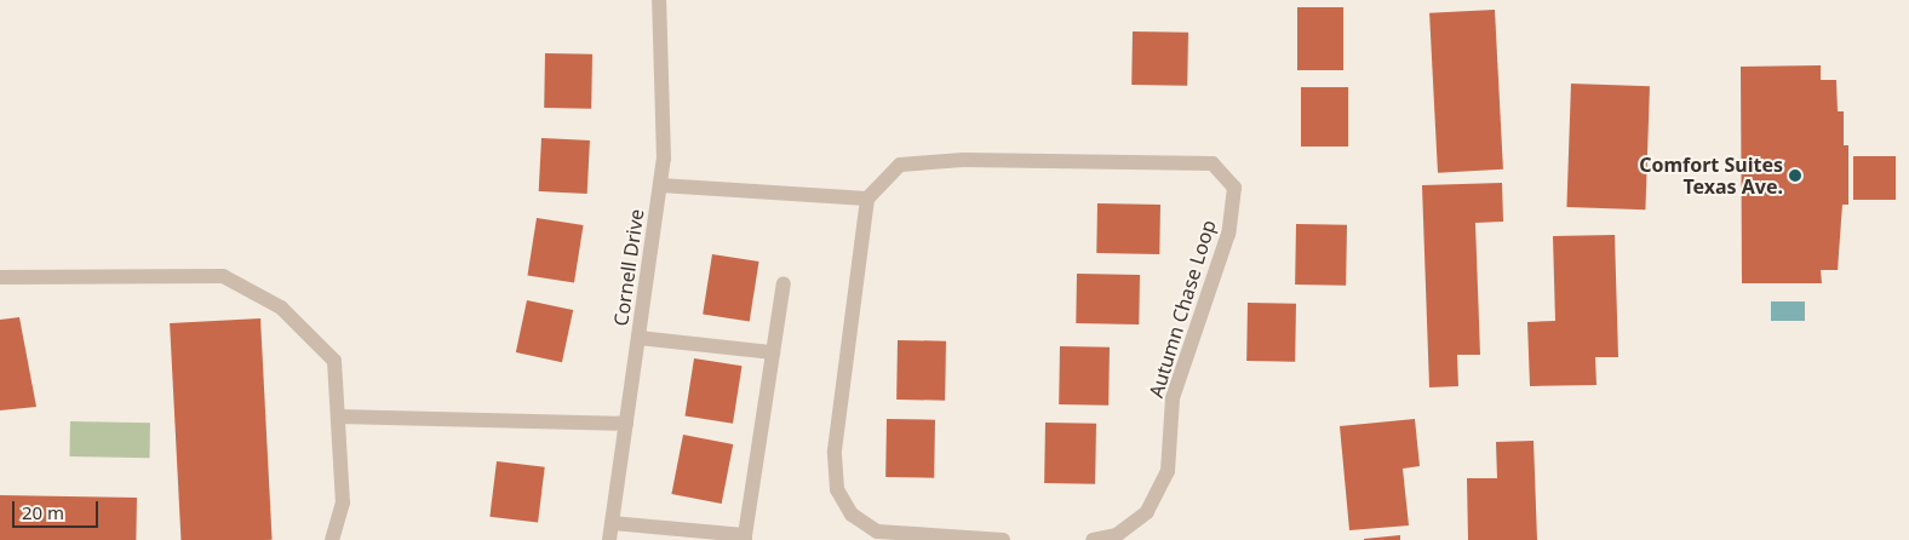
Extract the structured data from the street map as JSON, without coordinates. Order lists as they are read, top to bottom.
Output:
{
  "streets": {
    "street": ["Cornell Drive", "Autumn Chase Loop"]
  },
  "places": ["Comfort Suites Texas Ave."],
  "scale_bar": "20 m"
}
